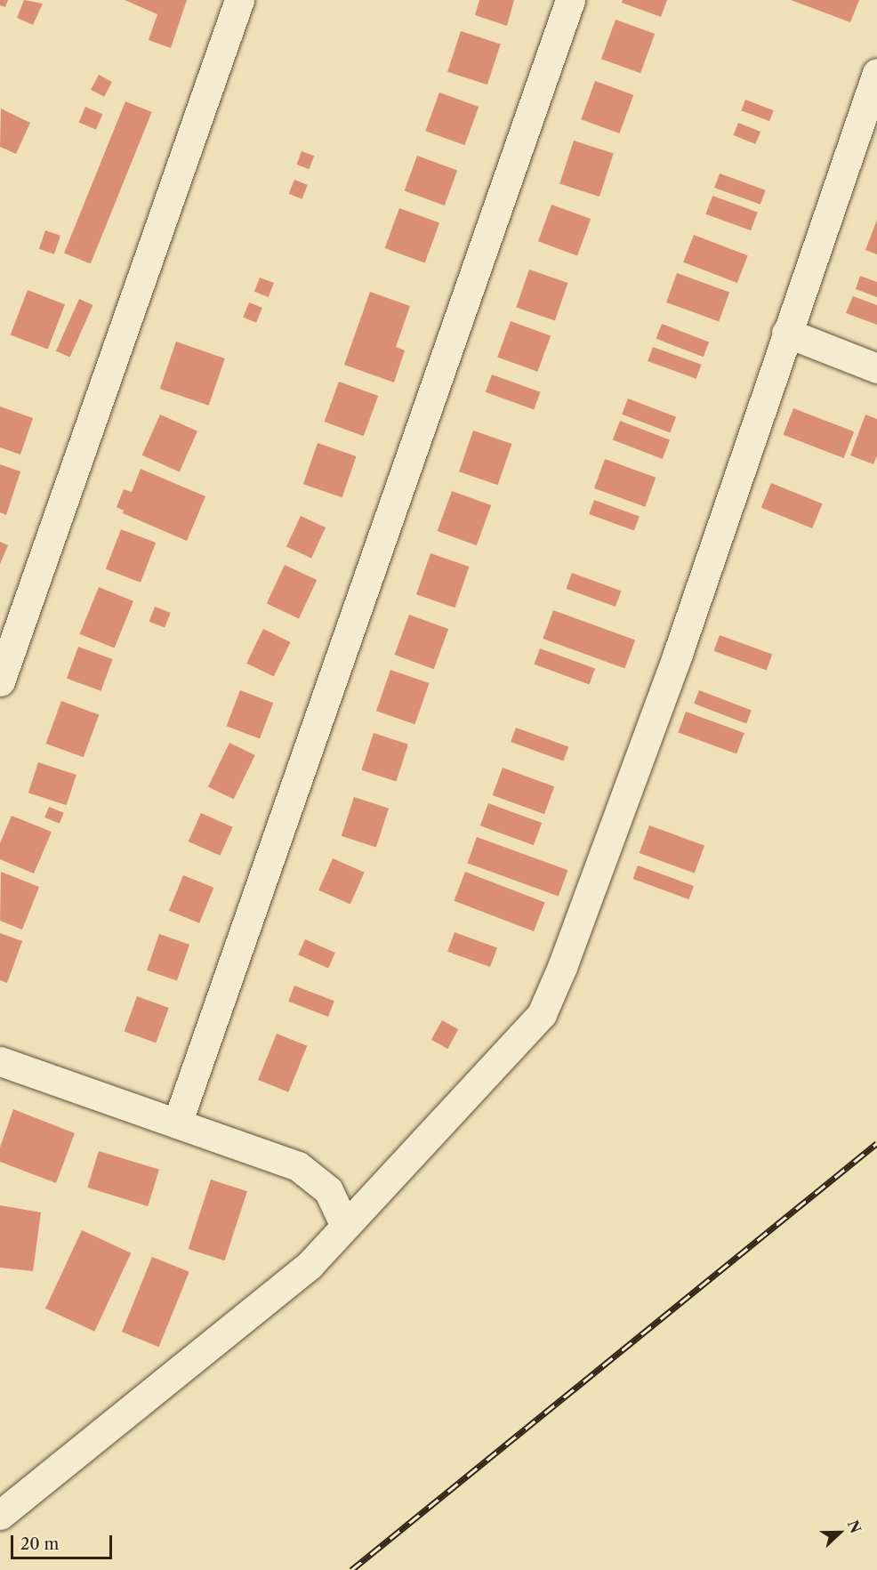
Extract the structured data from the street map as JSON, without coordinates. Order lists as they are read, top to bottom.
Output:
{
  "scale_bar": "20 m",
  "north": "right"
}
